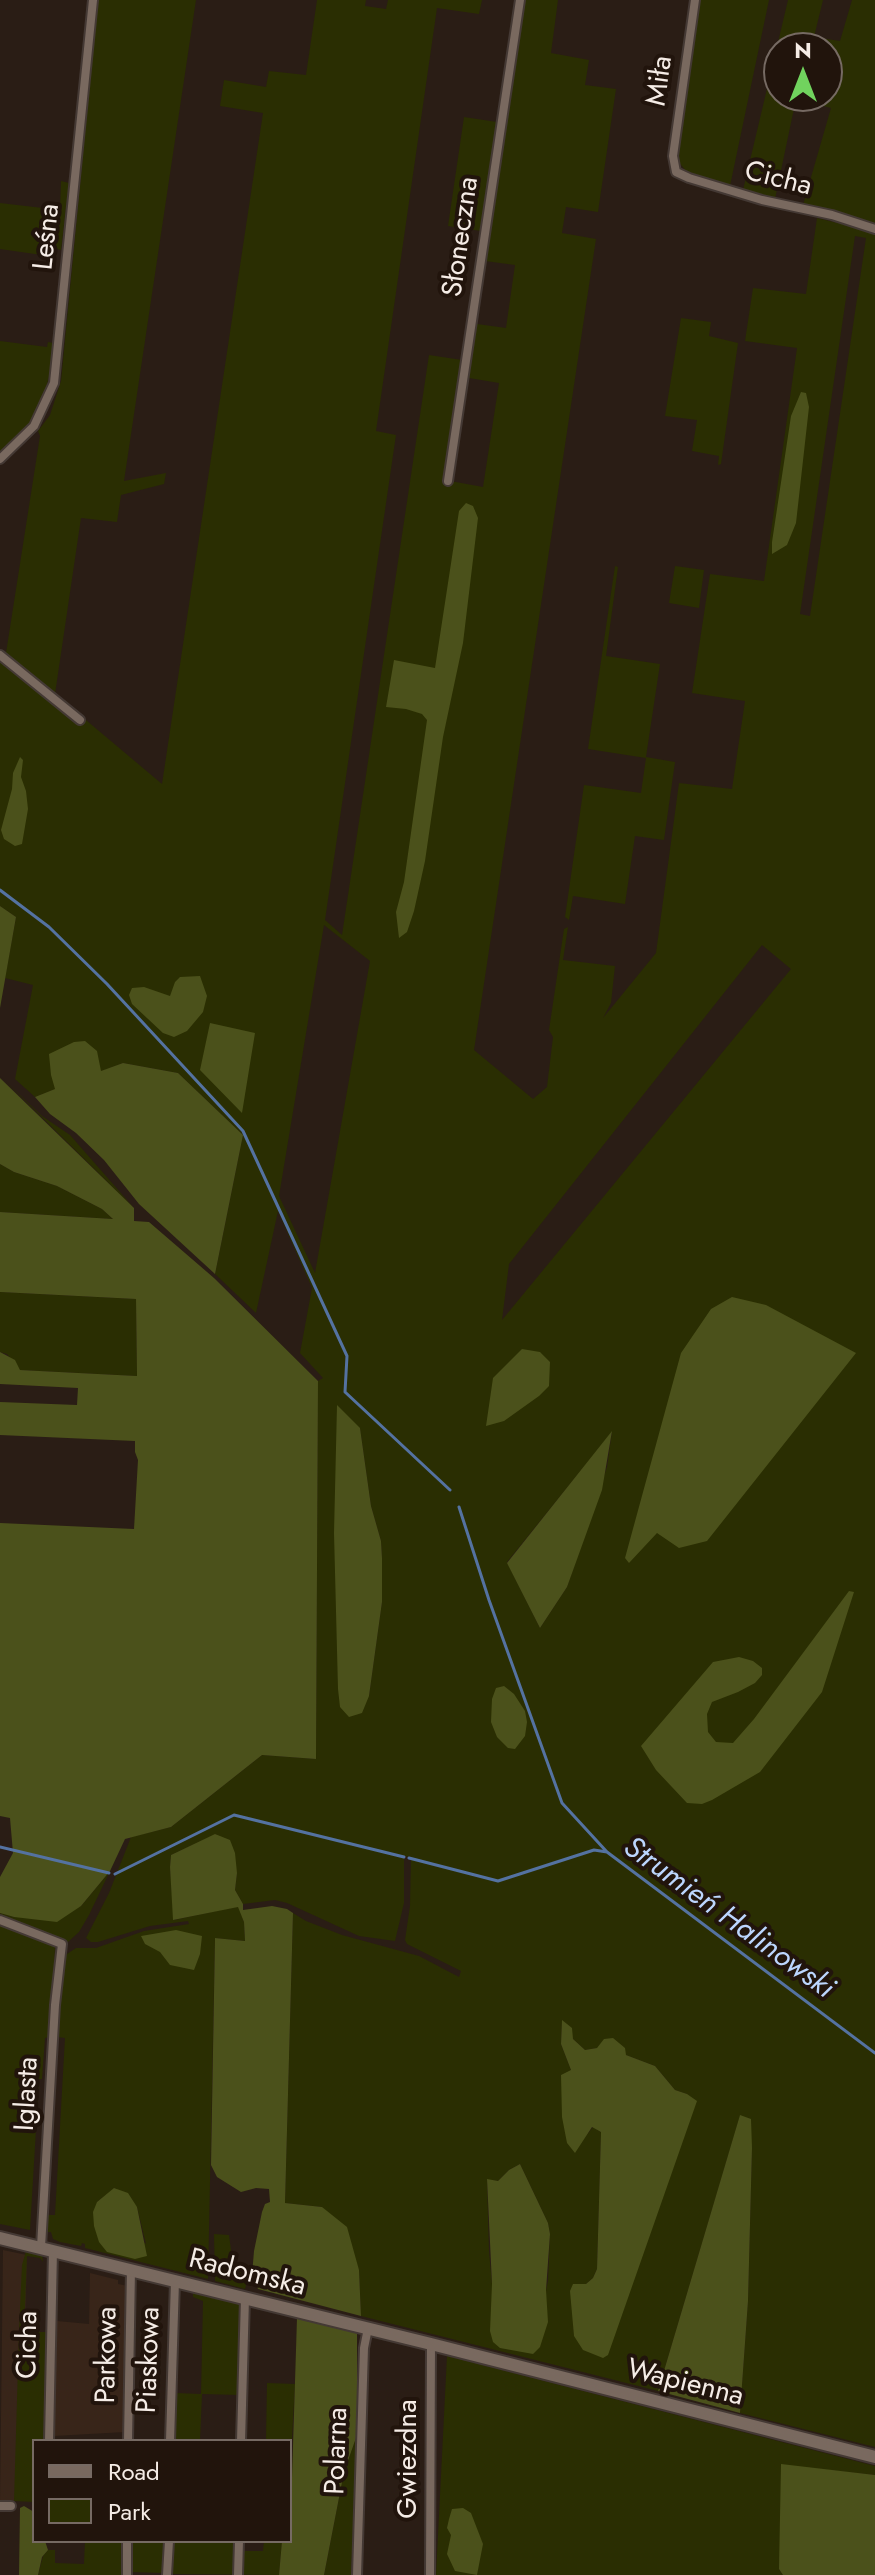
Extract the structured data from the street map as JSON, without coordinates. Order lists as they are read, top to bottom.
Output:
{
  "streets": {
    "street": [
      "Miła",
      "Cicha",
      "Leśna",
      "Słoneczna",
      "Iglasta",
      "Radomska",
      "Parkowa",
      "Piaskowa",
      "Wapienna",
      "Polarna",
      "Gwiezdna"
    ]
  },
  "crossings": [
    ["Miła", "Cicha"],
    ["Cicha", "Iglasta"],
    ["Cicha", "Radomska"],
    ["Iglasta", "Radomska"],
    ["Radomska", "Parkowa"],
    ["Radomska", "Piaskowa"],
    ["Radomska", "Wapienna"],
    ["Radomska", "Polarna"],
    ["Radomska", "Gwiezdna"]
  ],
  "water": ["Strumień Halinowski"],
  "legend": ["Road", "Park"],
  "north": "top"
}
